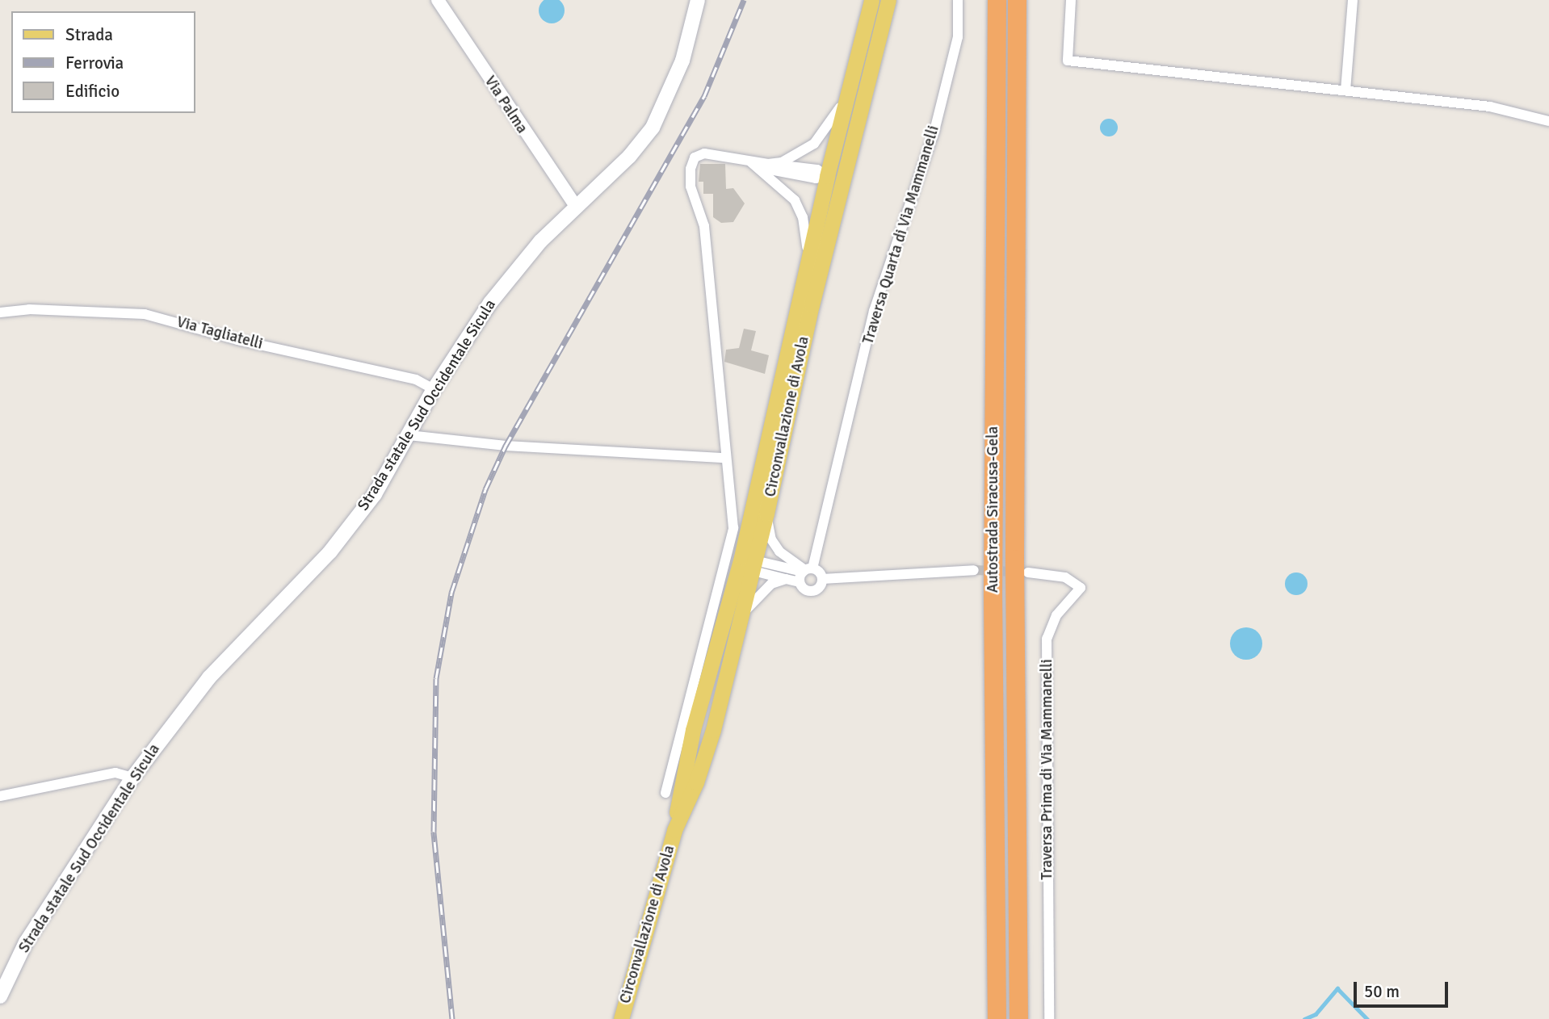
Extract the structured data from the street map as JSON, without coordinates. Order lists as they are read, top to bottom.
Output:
{
  "streets": {
    "highway": ["Autostrada Siracusa-Gela"],
    "main road": ["Strada statale Sud Occidentale Sicula", "Circonvallazione di Avola"],
    "street": [
      "Via Palma",
      "Traversa Quarta di Via Mammanelli",
      "Via Tagliatelli",
      "Traversa Prima di Via Mammanelli"
    ]
  },
  "crossings": [
    ["Via Palma", "Strada statale Sud Occidentale Sicula"],
    ["Via Tagliatelli", "Strada statale Sud Occidentale Sicula"]
  ],
  "legend": ["Strada", "Ferrovia", "Edificio"],
  "scale_bar": "50 m"
}
